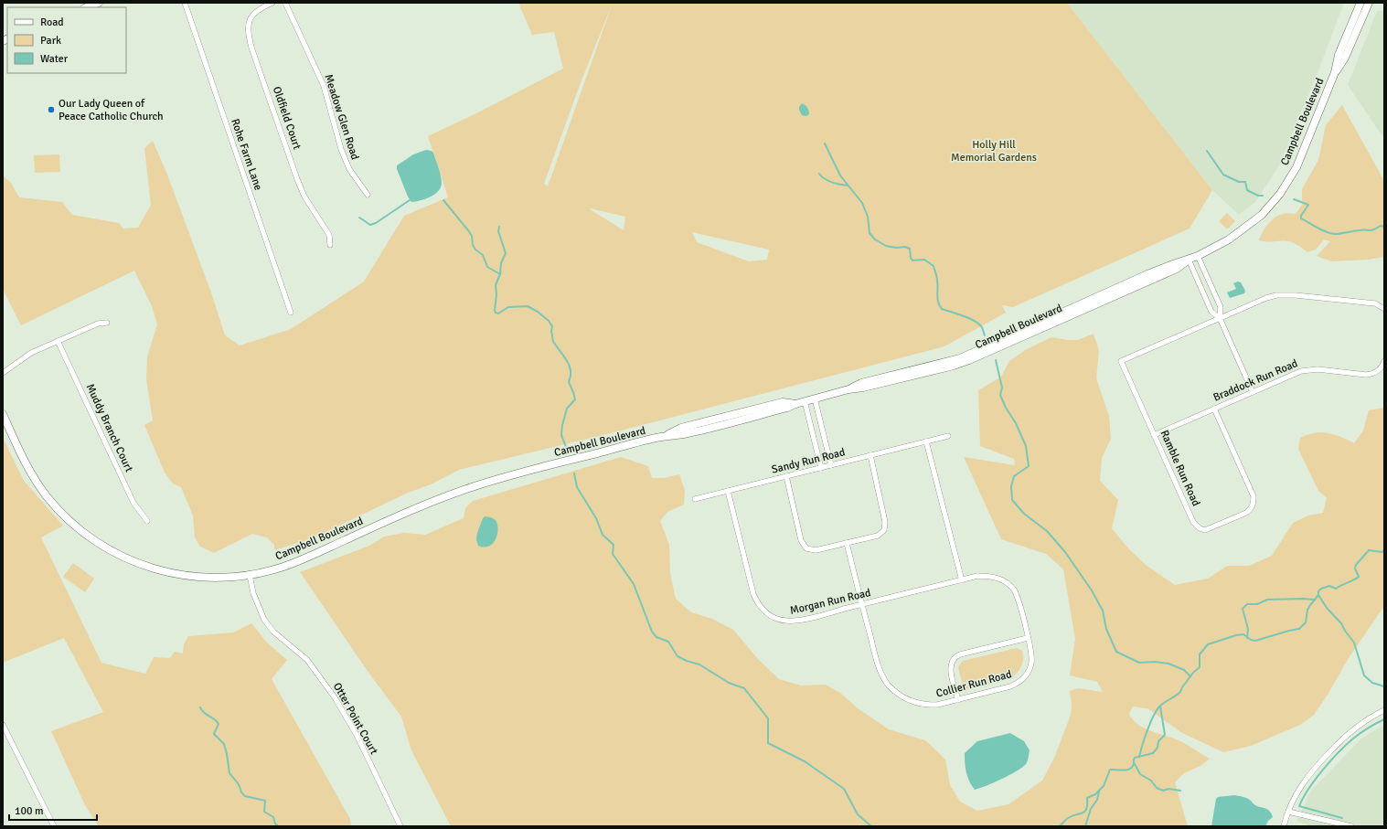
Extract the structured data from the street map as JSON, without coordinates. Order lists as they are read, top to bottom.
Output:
{
  "streets": {
    "street": [
      "Meadow Glen Road",
      "Oldfield Court",
      "Campbell Boulevard",
      "Rohe Farm Lane",
      "Braddock Run Road",
      "Muddy Branch Court",
      "Sandy Run Road",
      "Ramble Run Road",
      "Morgan Run Road",
      "Collier Run Road",
      "Otter Point Court"
    ]
  },
  "crossings": [
    ["Campbell Boulevard", "Otter Point Court"],
    ["Braddock Run Road", "Ramble Run Road"],
    ["Sandy Run Road", "Morgan Run Road"],
    ["Morgan Run Road", "Collier Run Road"]
  ],
  "parks": ["Holly Hill Memorial Gardens"],
  "places": ["Our Lady Queen of Peace Catholic Church"],
  "legend": ["Road", "Park", "Water"],
  "scale_bar": "100 m"
}
